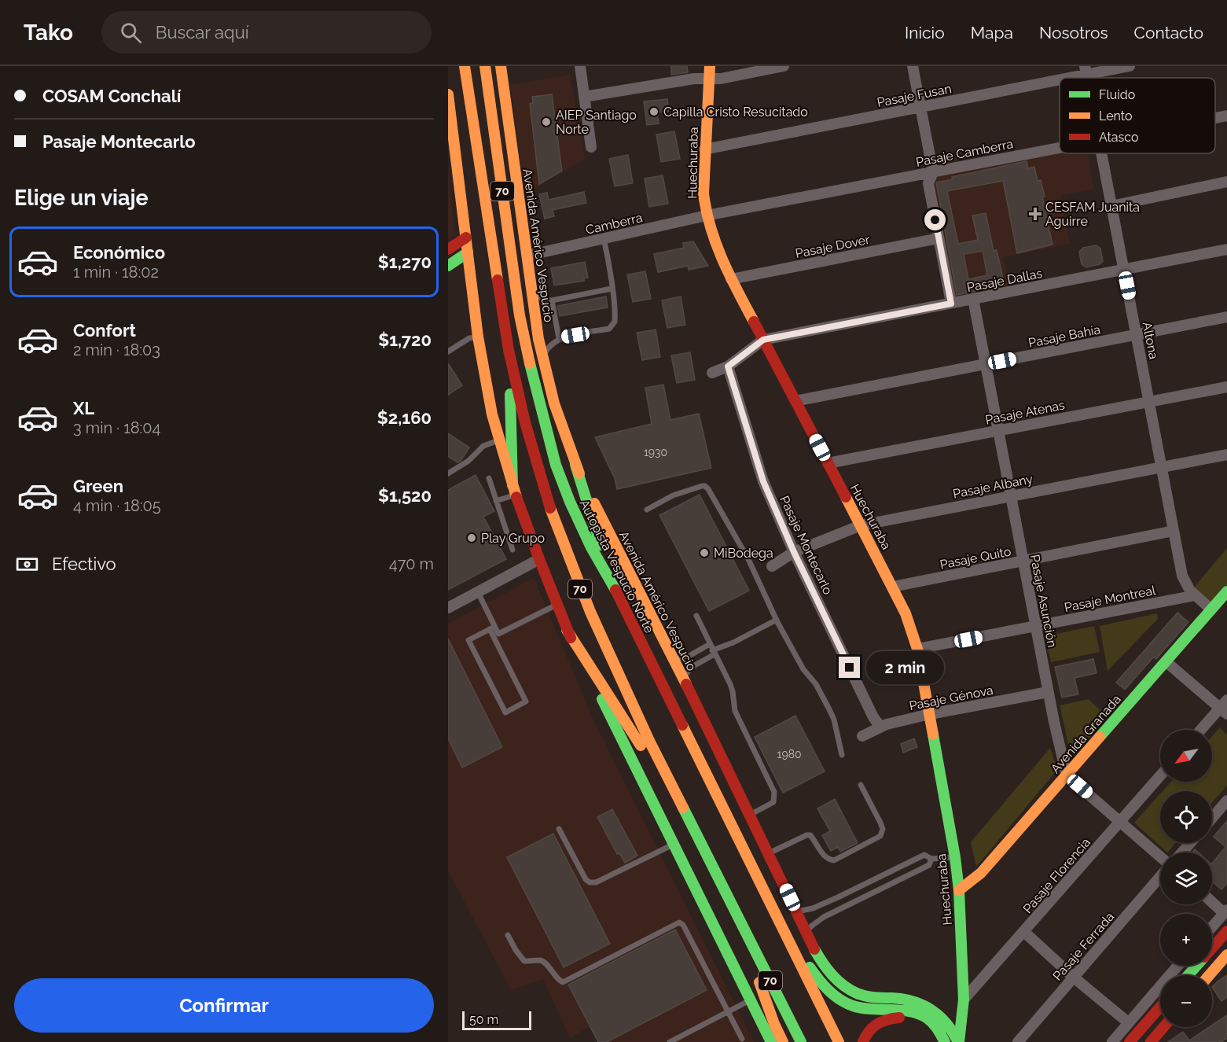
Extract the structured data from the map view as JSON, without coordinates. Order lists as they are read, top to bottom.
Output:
{
  "streets": {
    "main road": [
      "Huechuraba",
      "70",
      "Avenida Américo Vespucio",
      "Autopista Vespucio Norte",
      "Avenida Granada"
    ],
    "street": [
      "Pasaje Fusan",
      "Pasaje Camberra",
      "Camberra",
      "Pasaje Dover",
      "Pasaje Dallas",
      "Pasaje Bahía",
      "Altona",
      "Pasaje Atenas",
      "Pasaje Albany",
      "Pasaje Montecarlo",
      "Pasaje Quito",
      "Pasaje Montreal",
      "Pasaje Asunción",
      "Pasaje Génova",
      "Pasaje Florencia",
      "Pasaje Ferrada"
    ]
  },
  "crossings": [
    ["Pasaje Fusan", "Huechuraba"],
    ["Pasaje Camberra", "Huechuraba"],
    ["Pasaje Camberra", "Camberra"],
    ["Huechuraba", "Camberra"],
    ["Huechuraba", "Avenida Américo Vespucio"],
    ["Huechuraba", "Pasaje Dover"],
    ["Huechuraba", "Pasaje Dallas"],
    ["Huechuraba", "Pasaje Bahía"],
    ["Huechuraba", "Pasaje Atenas"],
    ["Huechuraba", "Pasaje Albany"],
    ["Huechuraba", "Pasaje Quito"],
    ["Huechuraba", "Pasaje Montreal"],
    ["Huechuraba", "Pasaje Génova"],
    ["Huechuraba", "Avenida Granada"],
    ["Huechuraba", "Pasaje Florencia"],
    ["Camberra", "Avenida Américo Vespucio"],
    ["Pasaje Dallas", "Altona"],
    ["Pasaje Dallas", "Pasaje Montecarlo"],
    ["Pasaje Dallas", "Pasaje Asunción"],
    ["Pasaje Bahía", "Altona"],
    ["Pasaje Bahía", "Pasaje Asunción"],
    ["Altona", "Pasaje Atenas"],
    ["Altona", "Pasaje Albany"],
    ["Altona", "Pasaje Quito"],
    ["Altona", "Pasaje Montreal"],
    ["Altona", "Avenida Granada"],
    ["Pasaje Atenas", "Pasaje Asunción"],
    ["Pasaje Albany", "Pasaje Montecarlo"],
    ["Pasaje Albany", "Pasaje Asunción"],
    ["Pasaje Montecarlo", "Pasaje Génova"],
    ["Pasaje Quito", "Pasaje Asunción"],
    ["Pasaje Montreal", "Pasaje Asunción"],
    ["Pasaje Asunción", "Pasaje Génova"],
    ["Pasaje Asunción", "Avenida Granada"]
  ],
  "places": {
    "other": [
      "Capilla Cristo Resucitado",
      "AIEP Santiago Norte",
      "Play Grupo",
      "MiBodega"
    ],
    "health": ["CESFAM Juanita Aguirre"]
  },
  "house_numbers": ["1930", "1980"],
  "legend": ["Fluido", "Lento", "Atasco"],
  "scale_bar": "50 m",
  "north": "bottom left",
  "page": {
    "header": "Tako",
    "search": "Buscar aquí",
    "nav": [
      "Inicio",
      "Mapa",
      "Nosotros",
      "Contacto"
    ],
    "banner": ["COSAM Conchalí", "Pasaje Montecarlo"],
    "heading": "Elige un viaje",
    "list": [
      {
        "name": "Económico",
        "note": "1 min · 18:02",
        "value": "$1,270"
      },
      {
        "name": "Confort",
        "note": "2 min · 18:03",
        "value": "$1,720"
      },
      {
        "name": "XL",
        "note": "3 min · 18:04",
        "value": "$2,160"
      },
      {
        "name": "Green",
        "note": "4 min · 18:05",
        "value": "$1,520"
      }
    ],
    "pay": ["Efectivo", "470 m"],
    "bubble": "2 min",
    "map_buttons": ["+", "−"],
    "buttons": "Confirmar",
    "scale": "50 m"
  }
}
